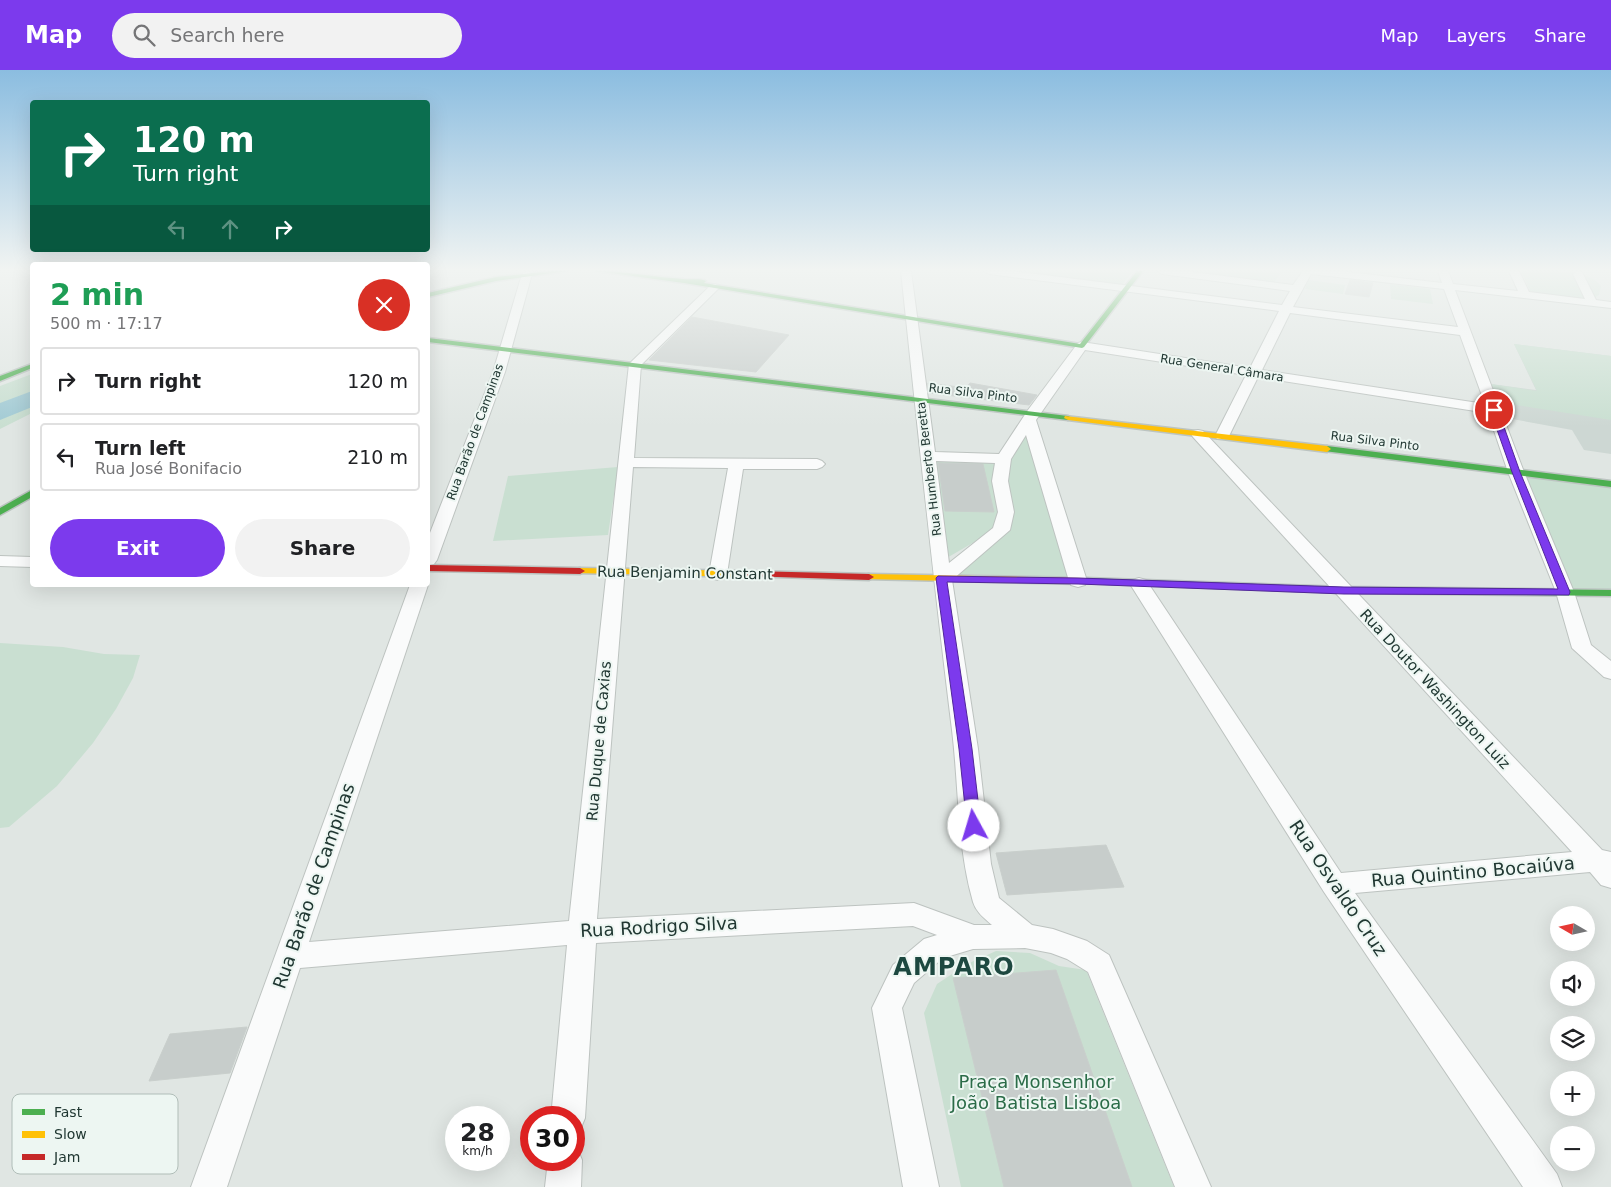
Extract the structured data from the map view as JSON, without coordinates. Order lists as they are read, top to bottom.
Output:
{
  "streets": {
    "street": [
      "Rua General Câmara",
      "Rua Silva Pinto",
      "Rua Barão de Campinas",
      "Rua Humberto Beretta",
      "Rua Benjamin Constant",
      "Rua Doutor Washington Luiz",
      "Rua Duque de Caxias",
      "Rua Quintino Bocaiúva",
      "Rua Osvaldo Cruz",
      "Rua Rodrigo Silva"
    ]
  },
  "crossings": [
    ["Rua Silva Pinto", "Rua Barão de Campinas"],
    ["Rua Silva Pinto", "Rua Humberto Beretta"],
    ["Rua Silva Pinto", "Rua Doutor Washington Luiz"],
    ["Rua Silva Pinto", "Rua Duque de Caxias"],
    ["Rua Barão de Campinas", "Rua Rodrigo Silva"],
    ["Rua Humberto Beretta", "Rua Benjamin Constant"],
    ["Rua Humberto Beretta", "Rua Rodrigo Silva"],
    ["Rua Benjamin Constant", "Rua Doutor Washington Luiz"],
    ["Rua Benjamin Constant", "Rua Duque de Caxias"],
    ["Rua Benjamin Constant", "Rua Osvaldo Cruz"],
    ["Rua Doutor Washington Luiz", "Rua Quintino Bocaiúva"],
    ["Rua Duque de Caxias", "Rua Rodrigo Silva"],
    ["Rua Quintino Bocaiúva", "Rua Osvaldo Cruz"]
  ],
  "districts": ["AMPARO"],
  "parks": ["Praça Monsenhor João Batista Lisboa"],
  "legend": ["Fast", "Slow", "Jam"],
  "north": "left",
  "page": {
    "header": "Map",
    "search": "Search here",
    "nav": ["Map", "Layers", "Share"],
    "turn": ["120 m", "Turn right"],
    "heading": ["2 min", "500 m · 17:17"],
    "list": [
      {
        "name": "Turn right",
        "value": "120 m"
      },
      {
        "name": "Turn left",
        "note": "Rua José Bonifacio",
        "value": "210 m"
      }
    ],
    "buttons": ["Exit", "Share"],
    "map_buttons": ["+", "−"],
    "speed": "28 km/h",
    "limit": "30"
  }
}
